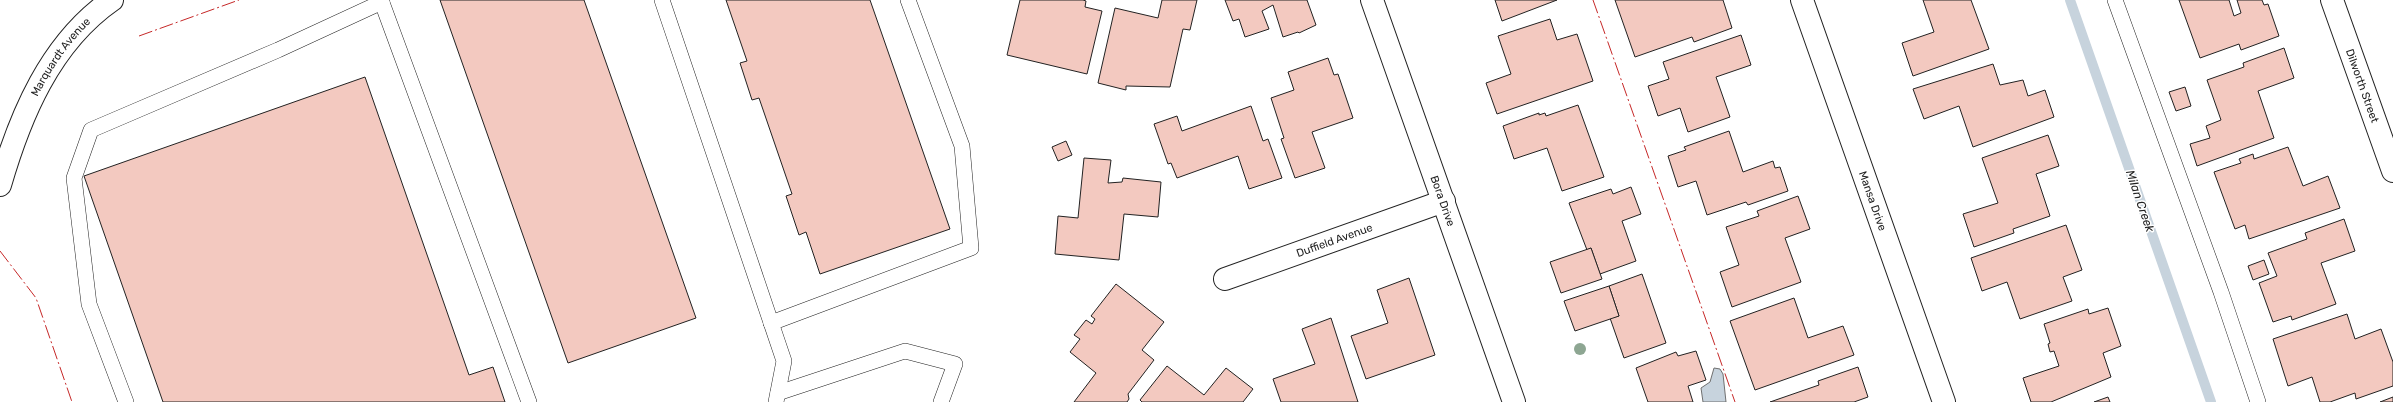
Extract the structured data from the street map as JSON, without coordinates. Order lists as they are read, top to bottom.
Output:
{
  "streets": {
    "street": [
      "Marquardt Avenue",
      "Dilworth Street",
      "Bora Drive",
      "Mansa Drive",
      "Duffield Avenue"
    ]
  },
  "crossings": [
    ["Bora Drive", "Duffield Avenue"]
  ],
  "water": ["Milan Creek"]
}
